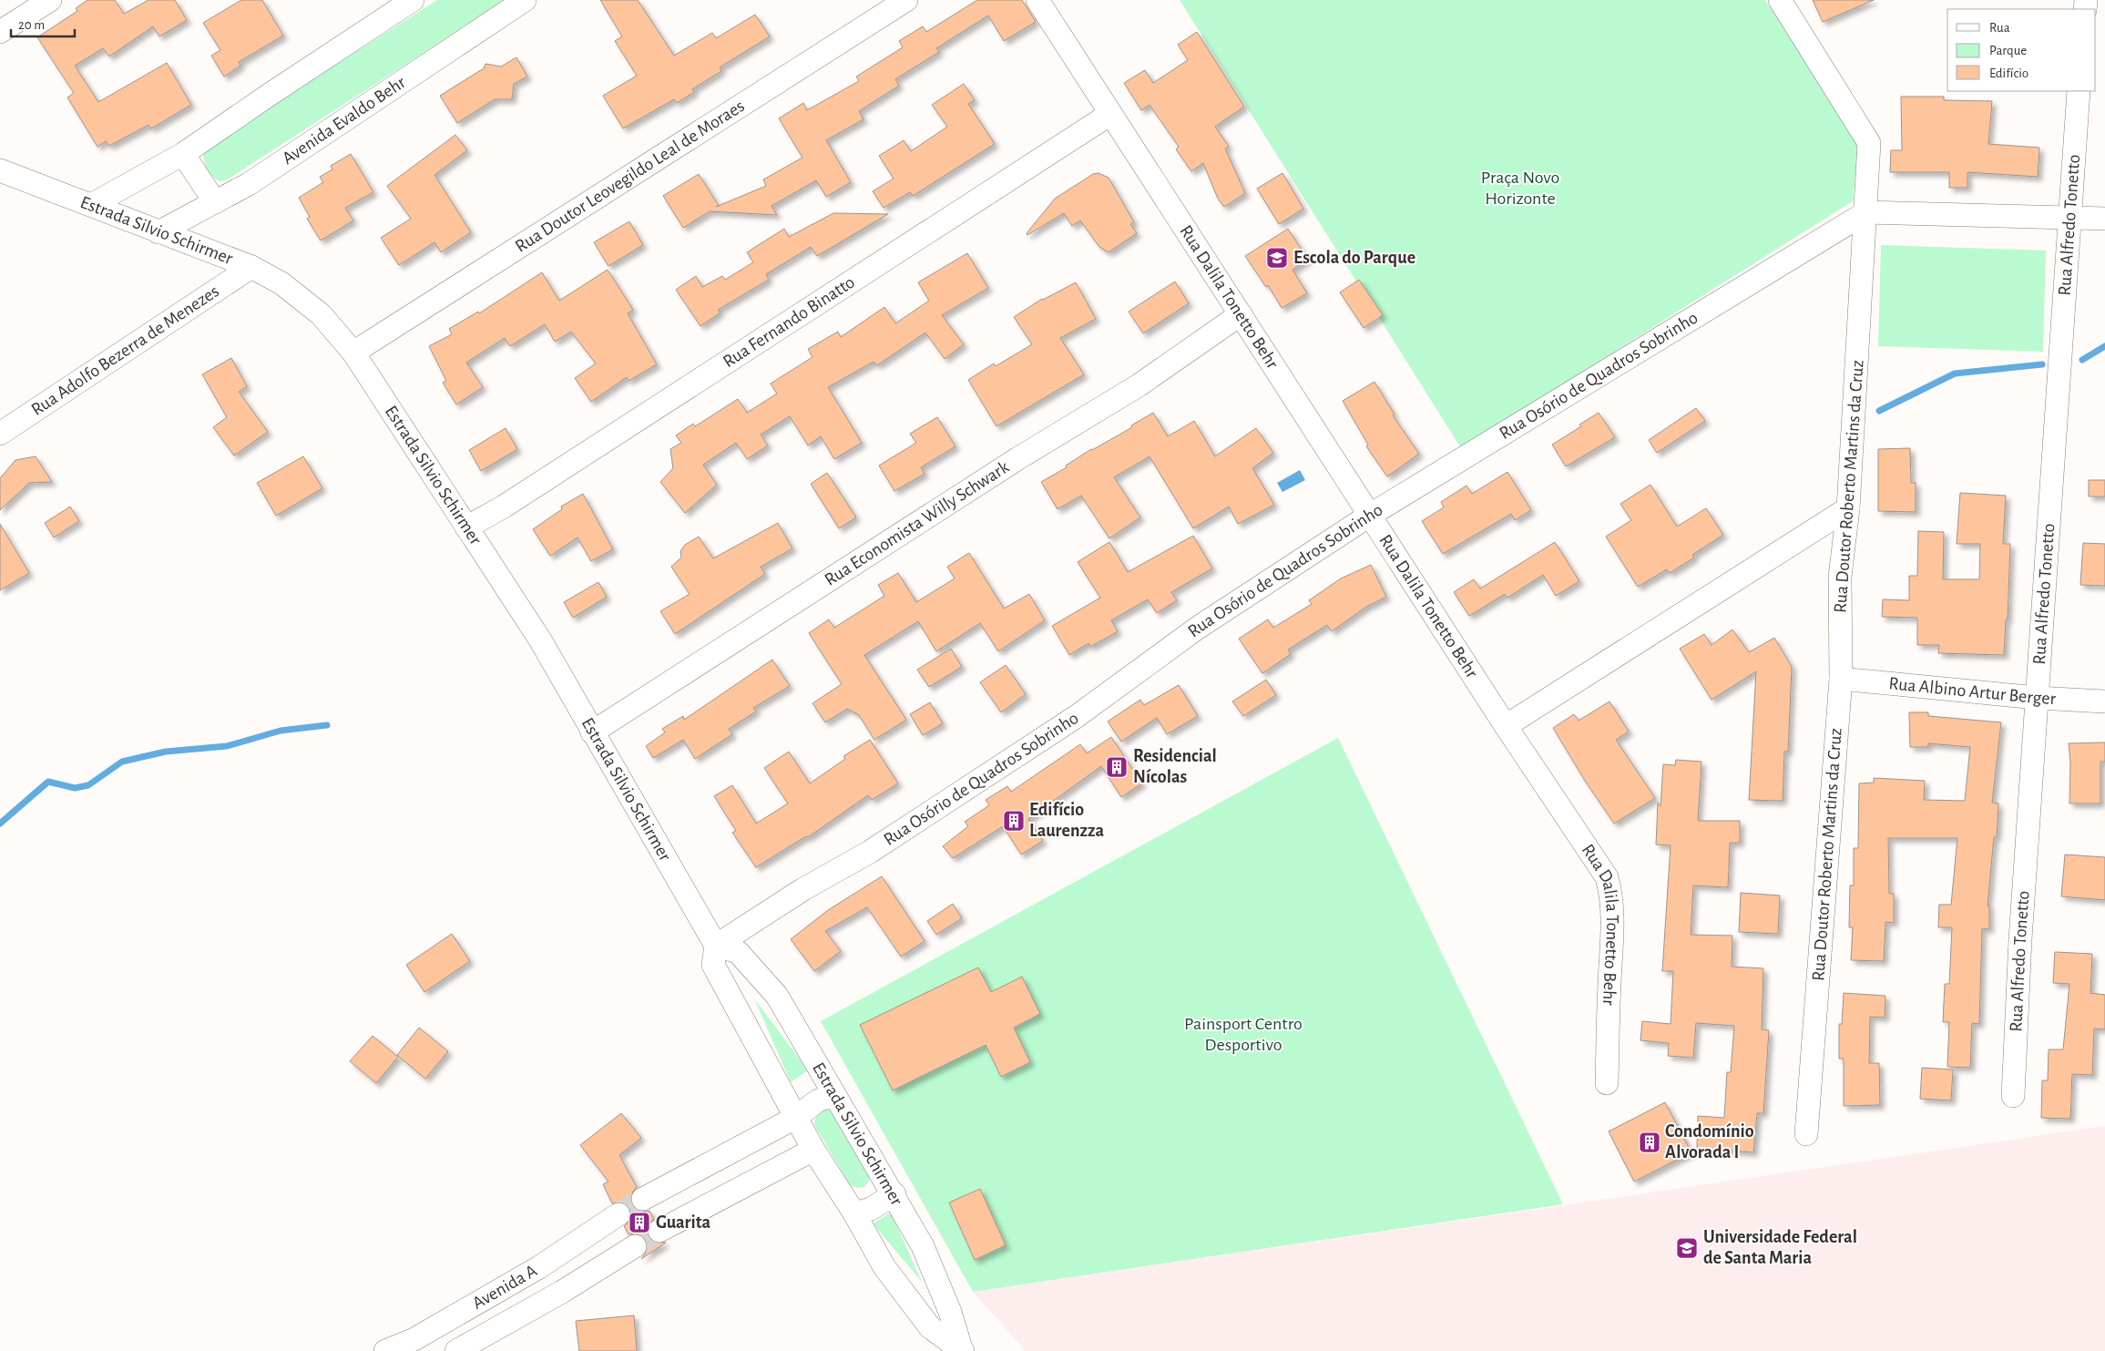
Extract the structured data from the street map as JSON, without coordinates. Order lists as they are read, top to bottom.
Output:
{
  "streets": {
    "street": [
      "Avenida Evaldo Behr",
      "Rua Doutor Leovegildo Leal de Moraes",
      "Rua Alfredo Tonetto",
      "Estrada Silvio Schirmer",
      "Rua Dalila Tonetto Behr",
      "Rua Fernando Binatto",
      "Rua Adolfo Bezerra de Menezes",
      "Rua Osório de Quadros Sobrinho",
      "Rua Doutor Roberto Martins da Cruz",
      "Rua Economista Willy Schwark",
      "Rua Albino Artur Berger",
      "Avenida A"
    ]
  },
  "crossings": [
    ["Avenida Evaldo Behr", "Estrada Silvio Schirmer"],
    ["Rua Doutor Leovegildo Leal de Moraes", "Estrada Silvio Schirmer"],
    ["Rua Alfredo Tonetto", "Rua Albino Artur Berger"],
    ["Estrada Silvio Schirmer", "Rua Fernando Binatto"],
    ["Estrada Silvio Schirmer", "Rua Adolfo Bezerra de Menezes"],
    ["Estrada Silvio Schirmer", "Rua Osório de Quadros Sobrinho"],
    ["Estrada Silvio Schirmer", "Rua Economista Willy Schwark"],
    ["Rua Dalila Tonetto Behr", "Rua Fernando Binatto"],
    ["Rua Dalila Tonetto Behr", "Rua Osório de Quadros Sobrinho"],
    ["Rua Dalila Tonetto Behr", "Rua Economista Willy Schwark"],
    ["Rua Osório de Quadros Sobrinho", "Rua Doutor Roberto Martins da Cruz"],
    ["Rua Doutor Roberto Martins da Cruz", "Rua Albino Artur Berger"]
  ],
  "parks": ["Praça Novo Horizonte", "Painsport Centro Desportivo"],
  "places": {
    "school or university": ["Escola do Parque", "Universidade Federal de Santa Maria"],
    "building": [
      "Residencial Nícolas",
      "Edifício Laurenzza",
      "Condomínio Alvorada I",
      "Guarita"
    ]
  },
  "legend": ["Rua", "Parque", "Edifício"],
  "scale_bar": "20 m"
}
